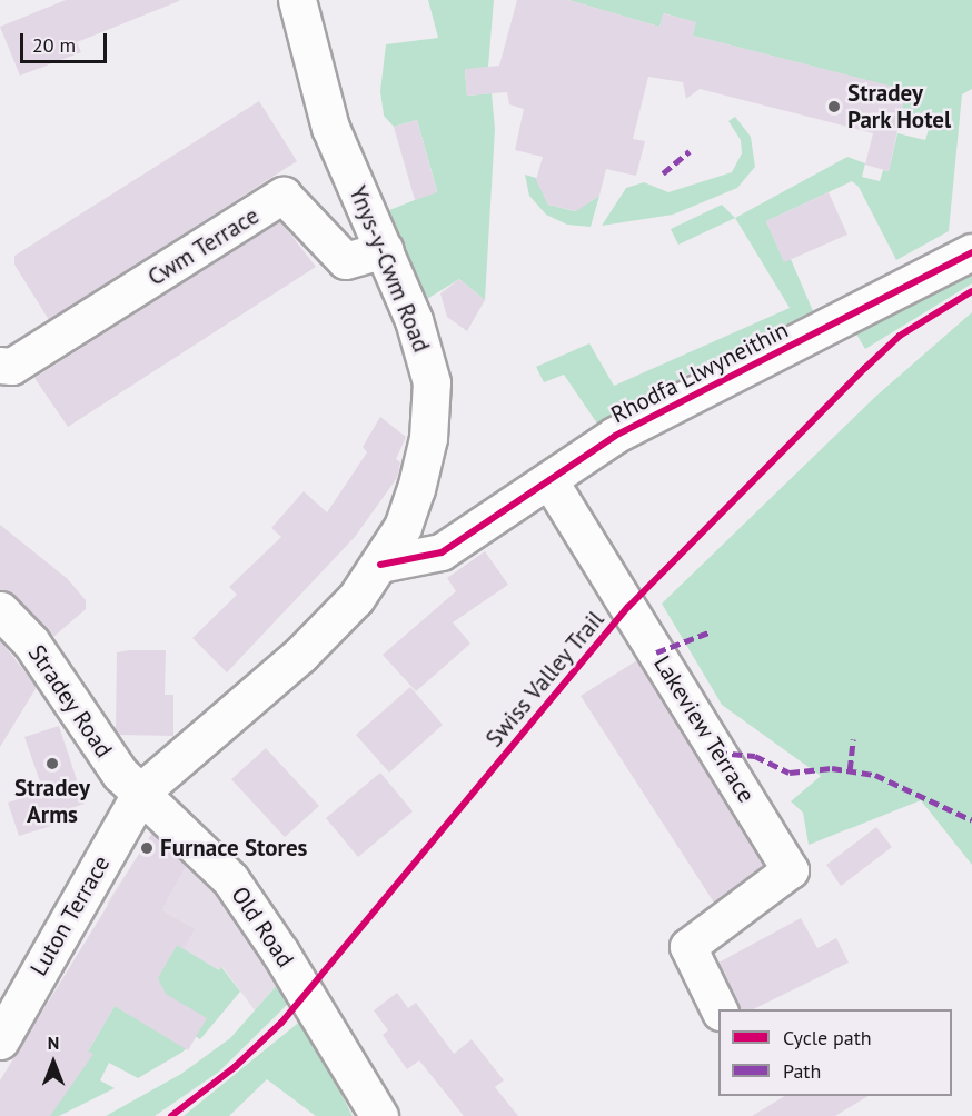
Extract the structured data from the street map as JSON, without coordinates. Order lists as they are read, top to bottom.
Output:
{
  "streets": {
    "main road": [
      "Ynys-y-Cwm Road",
      "Stradey Road",
      "Luton Terrace",
      "Old Road"
    ],
    "street": ["Cwm Terrace", "Rhodfa Llwyneithin", "Lakeview Terrace"],
    "cycle path": ["Swiss Valley Trail"]
  },
  "crossings": [
    ["Cwm Terrace", "Ynys-y-Cwm Road"],
    ["Ynys-y-Cwm Road", "Rhodfa Llwyneithin"],
    ["Ynys-y-Cwm Road", "Stradey Road"],
    ["Ynys-y-Cwm Road", "Luton Terrace"],
    ["Ynys-y-Cwm Road", "Old Road"],
    ["Rhodfa Llwyneithin", "Lakeview Terrace"],
    ["Stradey Road", "Luton Terrace"],
    ["Stradey Road", "Old Road"],
    ["Luton Terrace", "Old Road"]
  ],
  "places": ["Stradey Park Hotel", "Stradey Arms", "Furnace Stores"],
  "legend": ["Cycle path", "Path"],
  "scale_bar": "20 m",
  "north": "top"
}
